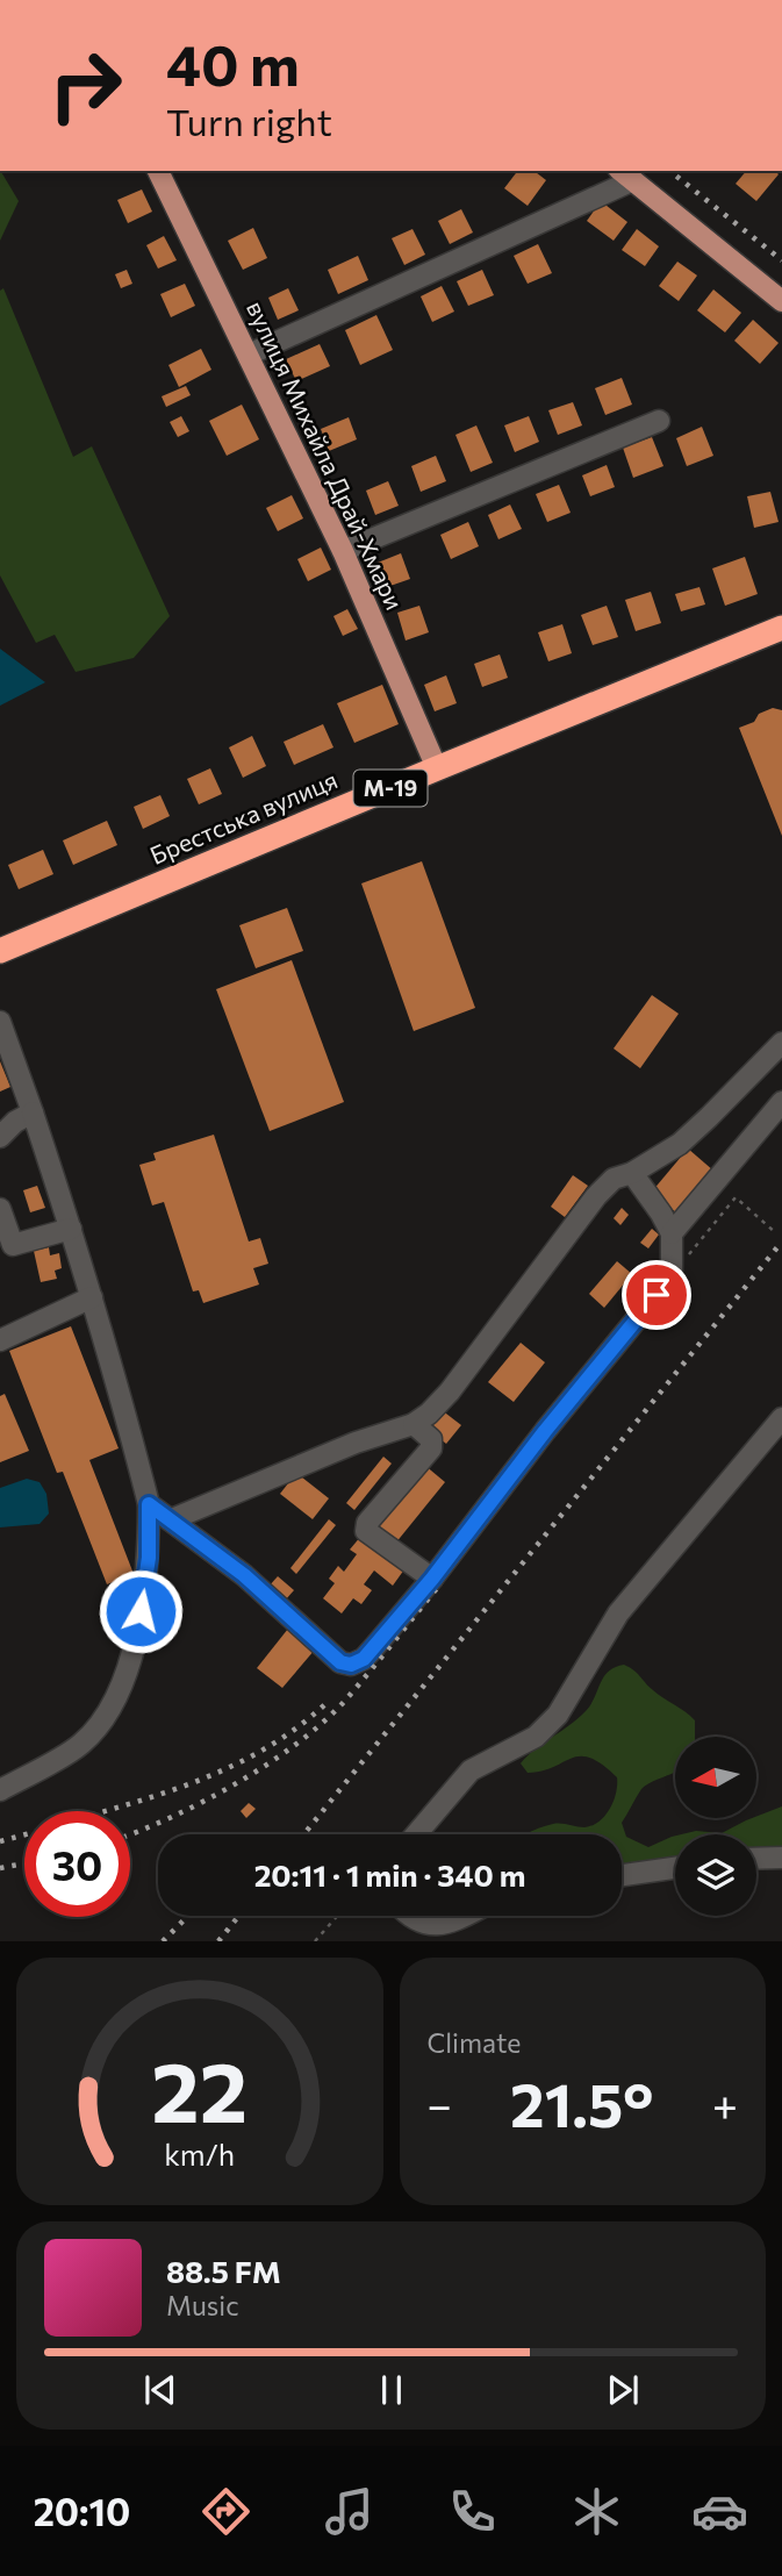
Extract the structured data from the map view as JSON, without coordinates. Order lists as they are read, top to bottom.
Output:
{
  "streets": {
    "highway": ["М-19", "Брестська вулиця"],
    "main road": ["вулиця Михайла Драй-Хмари"]
  },
  "crossings": [
    ["вулиця Михайла Драй-Хмари", "Брестська вулиця"]
  ],
  "north": "left",
  "page": {
    "turn": ["40 m", "Turn right"],
    "limit": "30",
    "trip": "20:11 · 1 min · 340 m",
    "tile": "Climate",
    "heat": ["−", "21.5°", "+"],
    "song": ["88.5 FM", "Music"],
    "tabs": "20:10",
    "gauge": ["22", "km/h"]
  }
}
